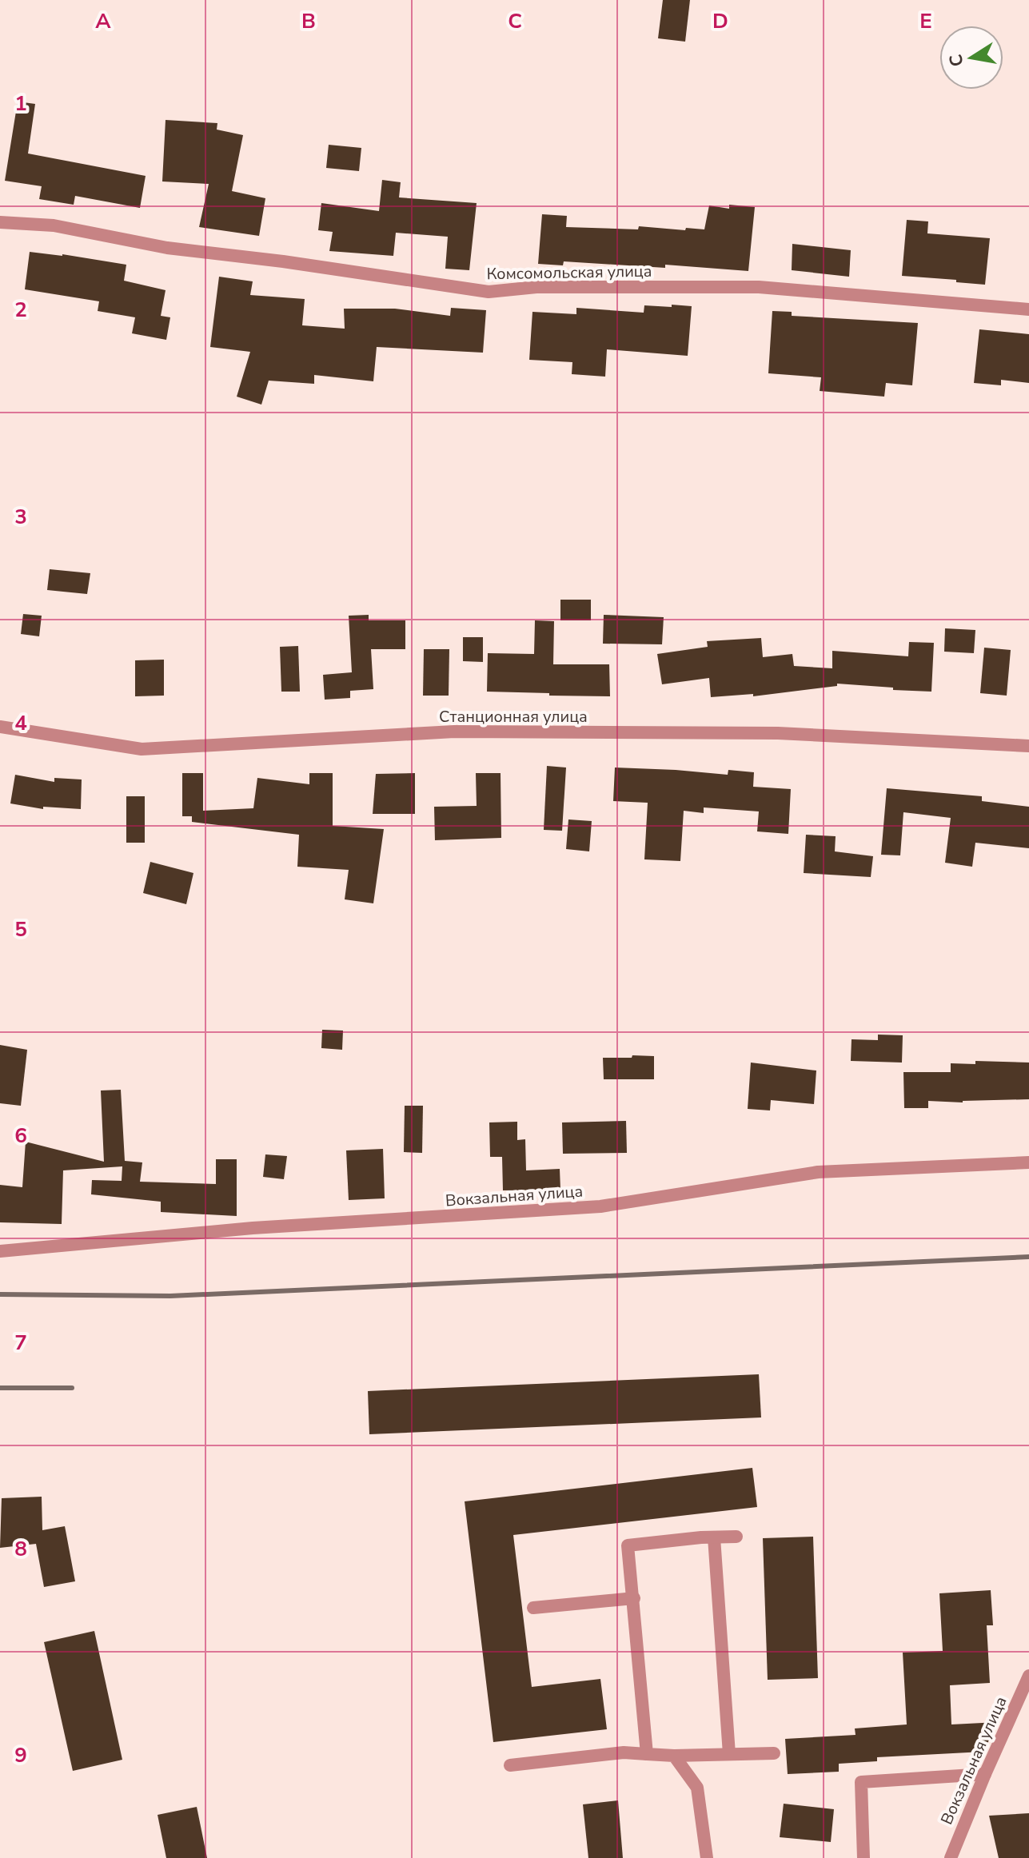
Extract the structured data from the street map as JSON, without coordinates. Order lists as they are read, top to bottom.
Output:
{
  "streets": {
    "street": ["Комсомольская улица", "Станционная улица", "Вокзальная улица"]
  },
  "north": "left",
  "grid": {
    "columns": [
      "A",
      "B",
      "C",
      "D",
      "E"
    ],
    "rows": [
      "1",
      "2",
      "3",
      "4",
      "5",
      "6",
      "7",
      "8",
      "9"
    ]
  }
}
